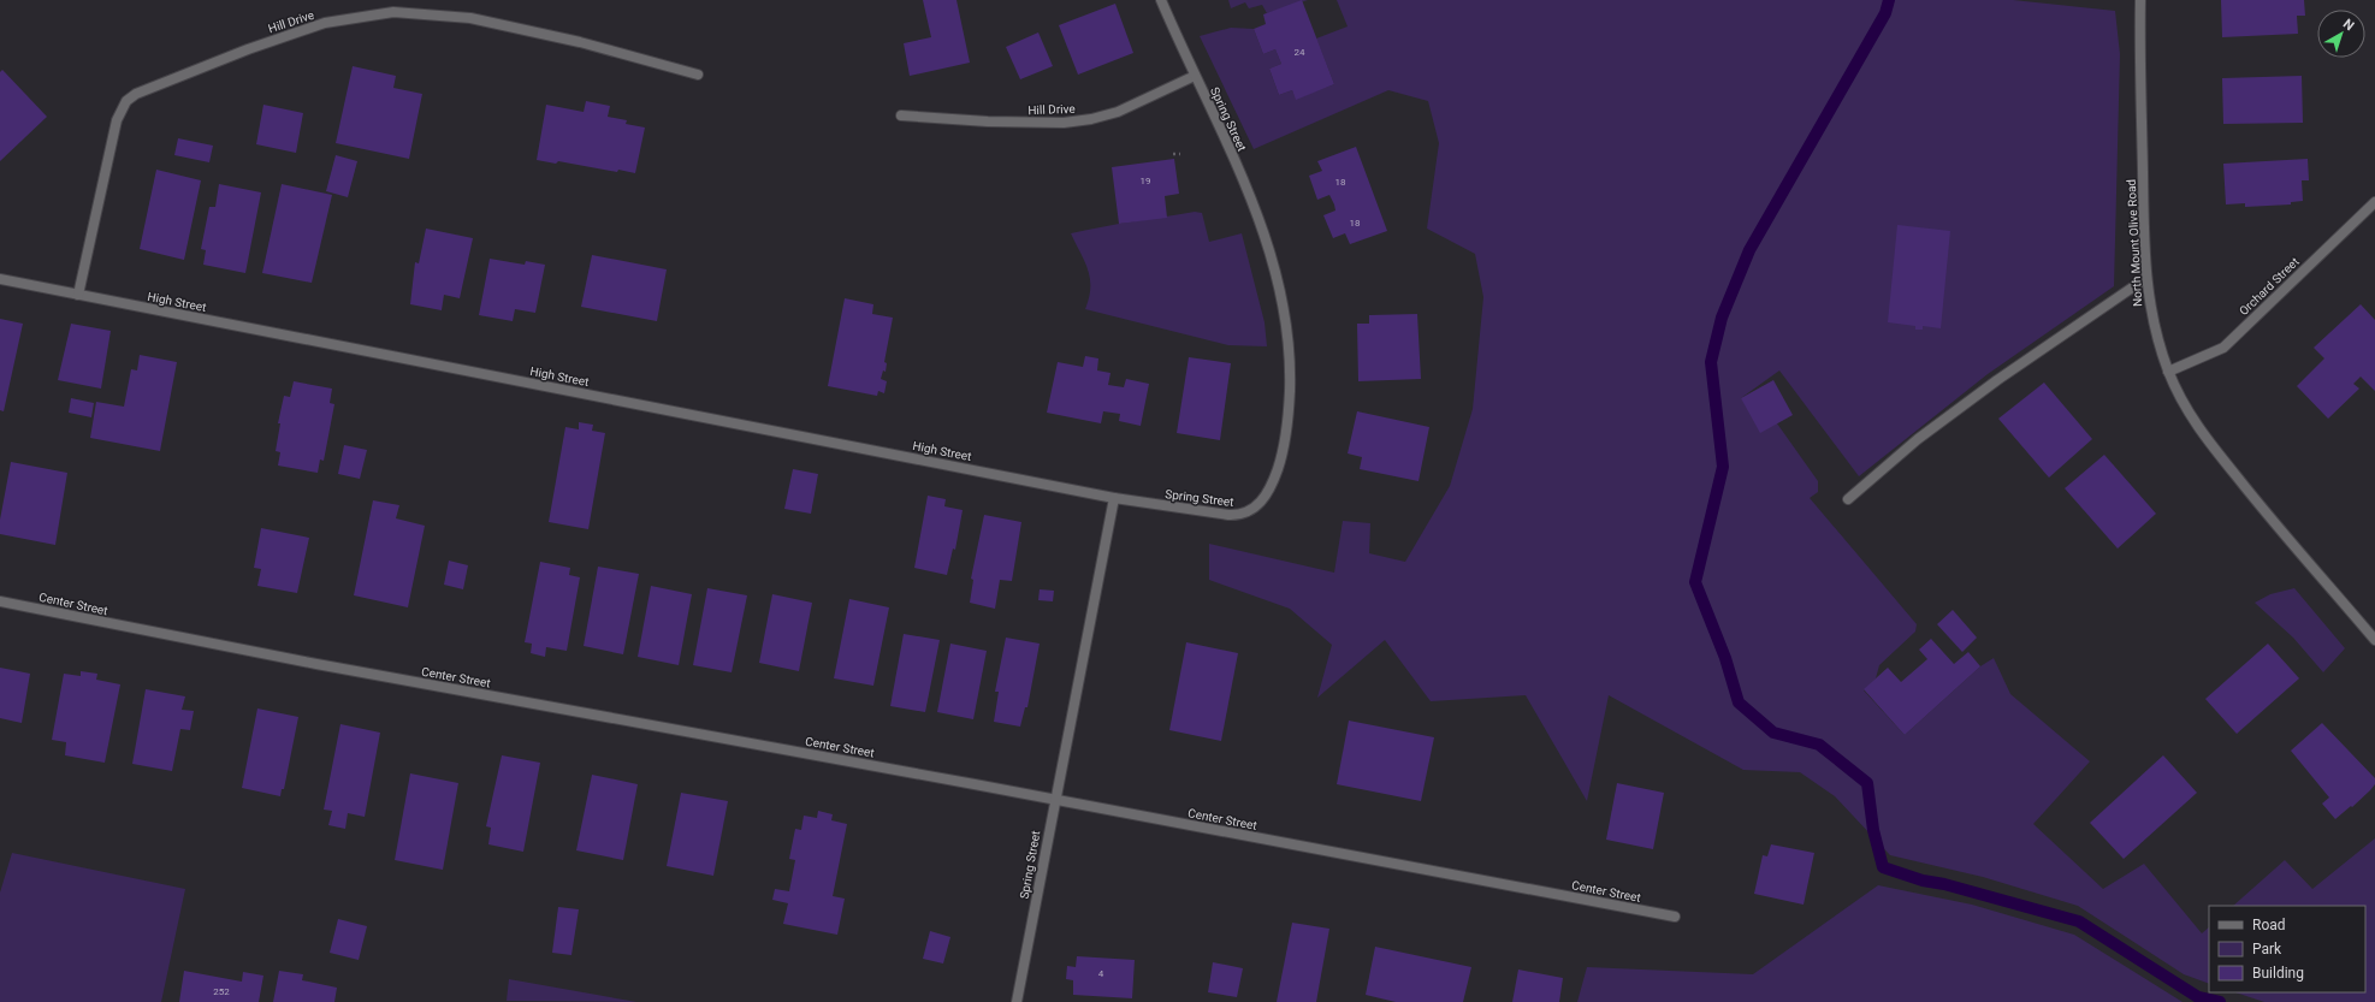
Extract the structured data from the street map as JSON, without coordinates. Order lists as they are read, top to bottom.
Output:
{
  "streets": {
    "street": [
      "Hill Drive",
      "Spring Street",
      "North Mount Olive Road",
      "Orchard Street",
      "High Street",
      "Center Street"
    ]
  },
  "crossings": [
    ["Hill Drive", "Spring Street"],
    ["Hill Drive", "High Street"],
    ["Spring Street", "High Street"],
    ["Spring Street", "Center Street"],
    ["North Mount Olive Road", "Orchard Street"]
  ],
  "house_numbers": [
    "24",
    "19",
    "18",
    "18",
    "4",
    "252"
  ],
  "legend": ["Road", "Park", "Building"],
  "north": "top right"
}
